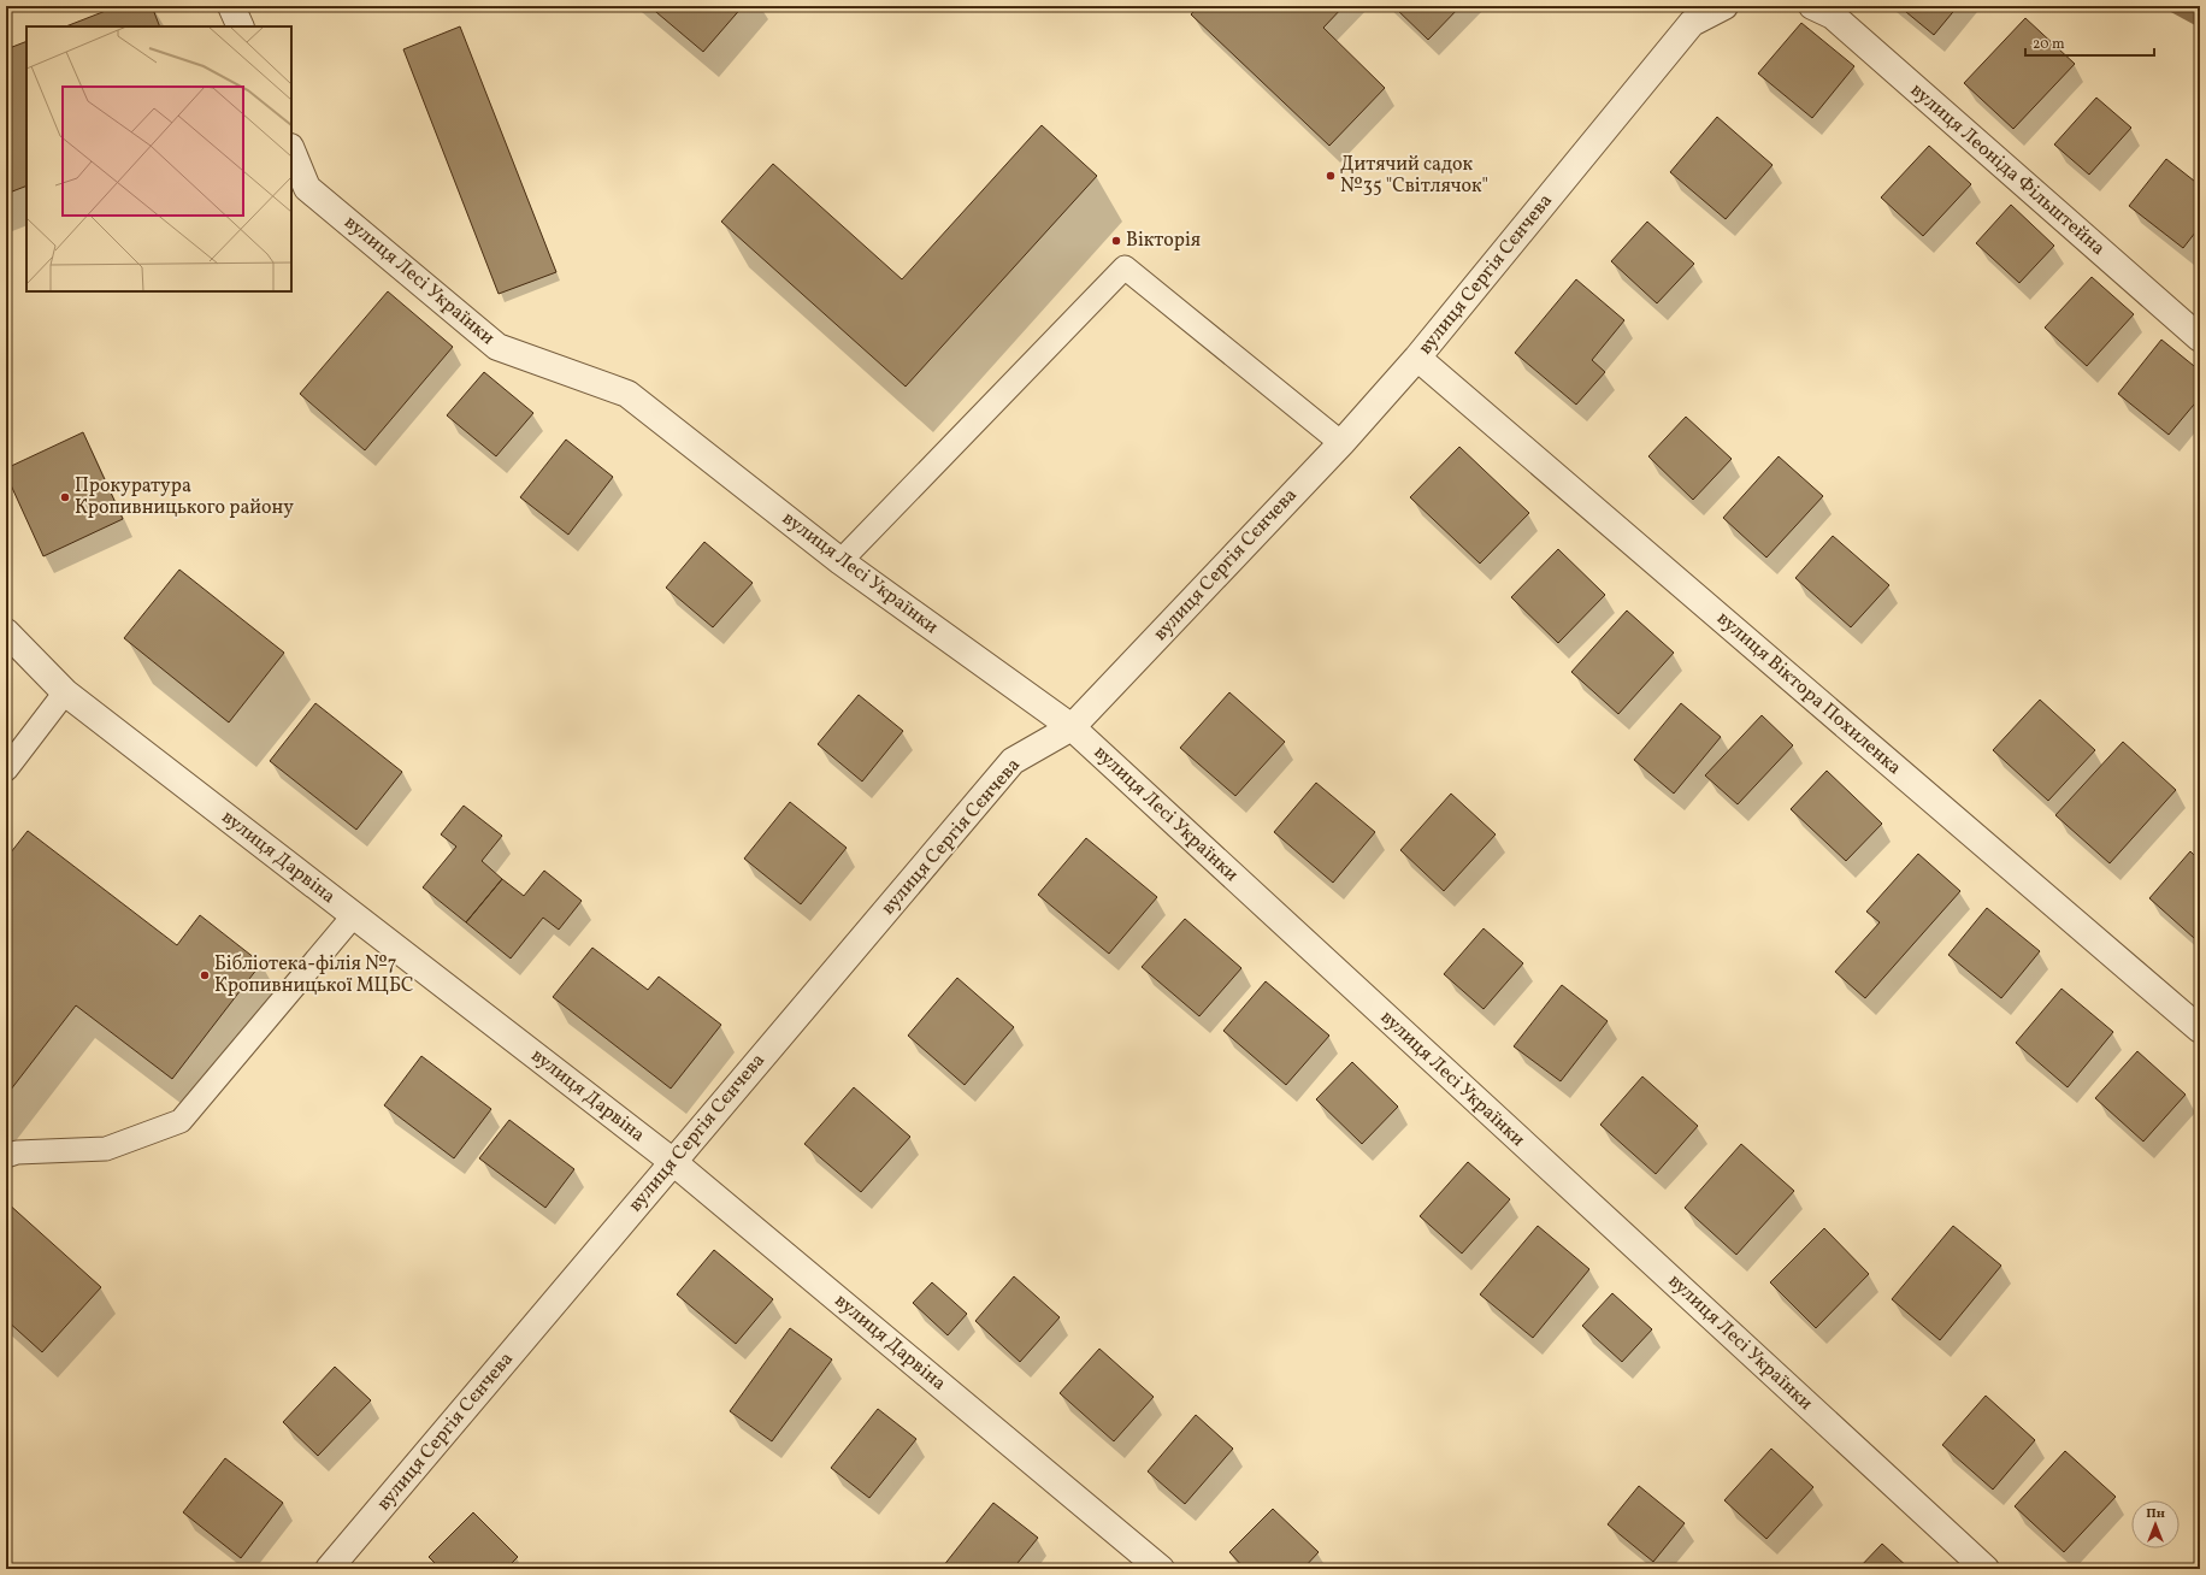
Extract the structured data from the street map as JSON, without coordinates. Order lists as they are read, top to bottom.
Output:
{
  "streets": {
    "street": [
      "вулиця Леоніда Фільштейна",
      "вулиця Сергія Сєнчева",
      "вулиця Лесі Українки",
      "вулиця Віктора Похиленка",
      "вулиця Дарвіна"
    ]
  },
  "crossings": [
    ["вулиця Сергія Сєнчева", "вулиця Лесі Українки"],
    ["вулиця Сергія Сєнчева", "вулиця Віктора Похиленка"],
    ["вулиця Сергія Сєнчева", "вулиця Дарвіна"]
  ],
  "places": [
    "Дитячий садок №35 \"Світлячок\"",
    "Вікторія",
    "Прокуратура Кропивницького району",
    "Бібліотека-філія №7 Кропивницької МЦБС"
  ],
  "scale_bar": "20 m",
  "north": "top"
}
